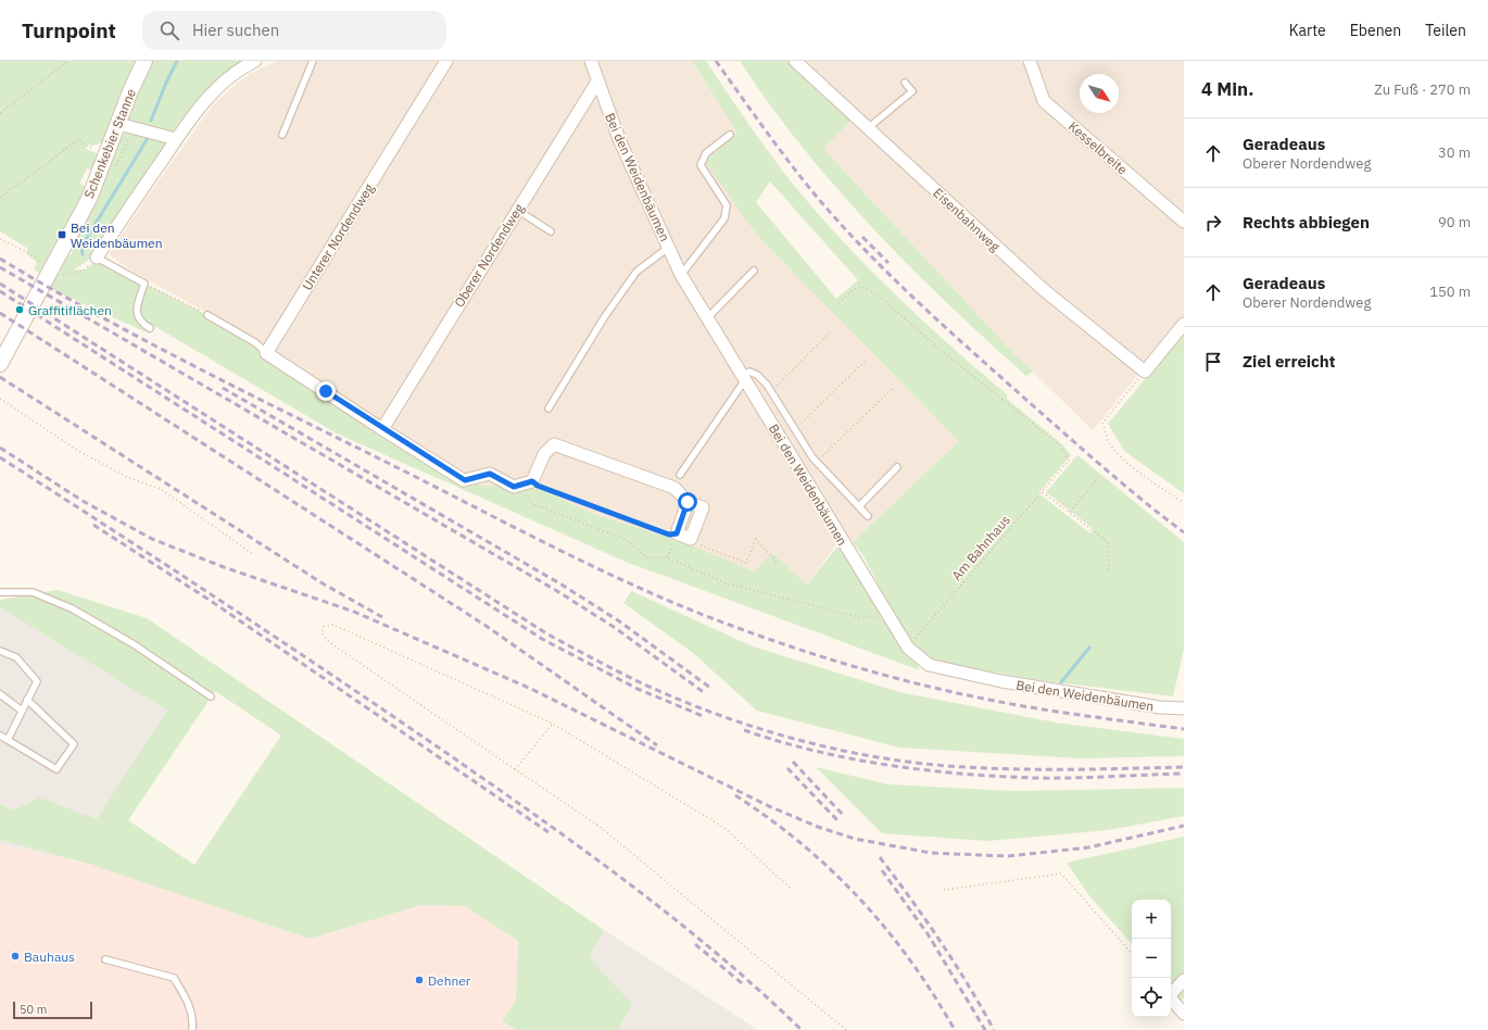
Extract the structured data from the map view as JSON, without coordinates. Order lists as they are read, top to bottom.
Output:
{
  "streets": {
    "street": [
      "Schenkebier Stanne",
      "Kesselbreite",
      "Bei den Weidenbäumen",
      "Eisenbahnweg",
      "Unterer Nordendweg",
      "Oberer Nordendweg"
    ],
    "path": ["Am Bahnhaus"]
  },
  "crossings": [
    ["Bei den Weidenbäumen", "Oberer Nordendweg"],
    ["Bei den Weidenbäumen", "Am Bahnhaus"]
  ],
  "places": {
    "transit": ["Bei den Weidenbäumen"],
    "other": ["Graffitiflächen", "Bauhaus", "Dehner"]
  },
  "scale_bar": "50 m",
  "north": "bottom right",
  "page": {
    "header": "Turnpoint",
    "search": "Hier suchen",
    "nav": ["Karte", "Ebenen", "Teilen"],
    "heading": ["4 Min.", "Zu Fuß · 270 m"],
    "list": [
      ["Geradeaus", "Oberer Nordendweg", "30 m"],
      ["Rechts abbiegen", "90 m"],
      ["Geradeaus", "Oberer Nordendweg", "150 m"],
      "Ziel erreicht"
    ],
    "map_buttons": ["+", "−"],
    "scale": "50 m"
  }
}
